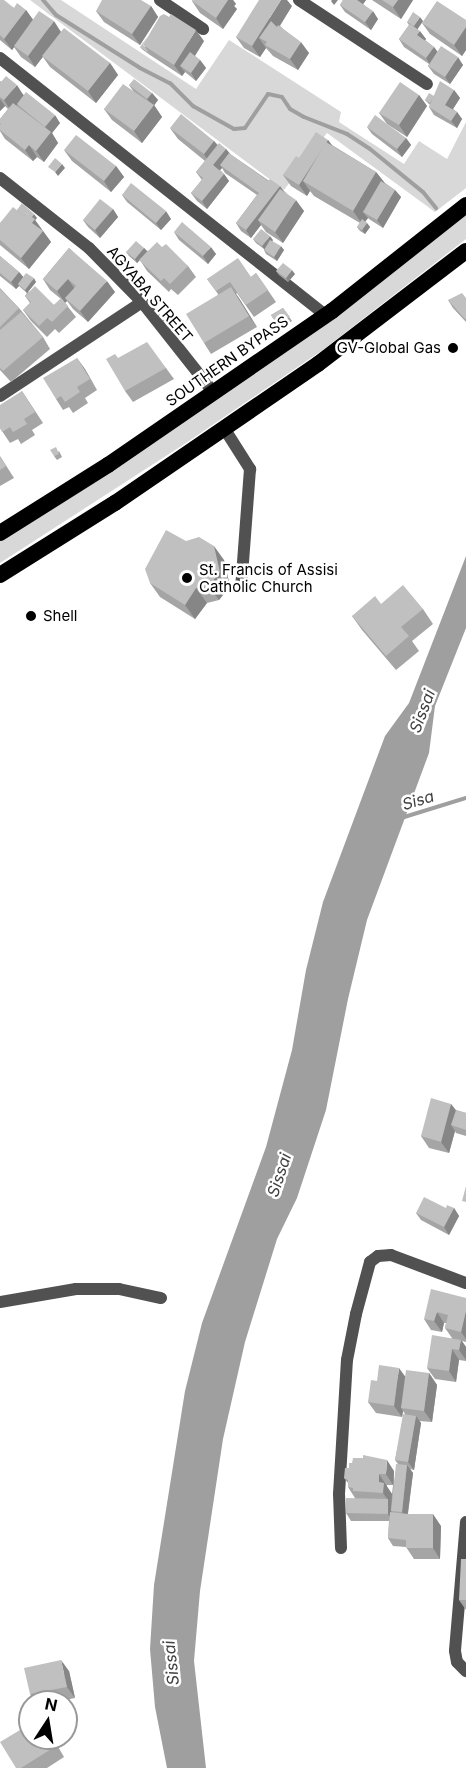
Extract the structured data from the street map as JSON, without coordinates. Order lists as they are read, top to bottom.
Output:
{
  "streets": {
    "highway": ["SOUTHERN BYPASS"],
    "street": ["AGYABA STREET"]
  },
  "crossings": [
    ["AGYABA STREET", "SOUTHERN BYPASS"]
  ],
  "water": ["Sissai", "Sisa"],
  "places": ["GV-Global Gas", "St. Francis of Assisi Catholic Church", "Shell"],
  "north": "top"
}
